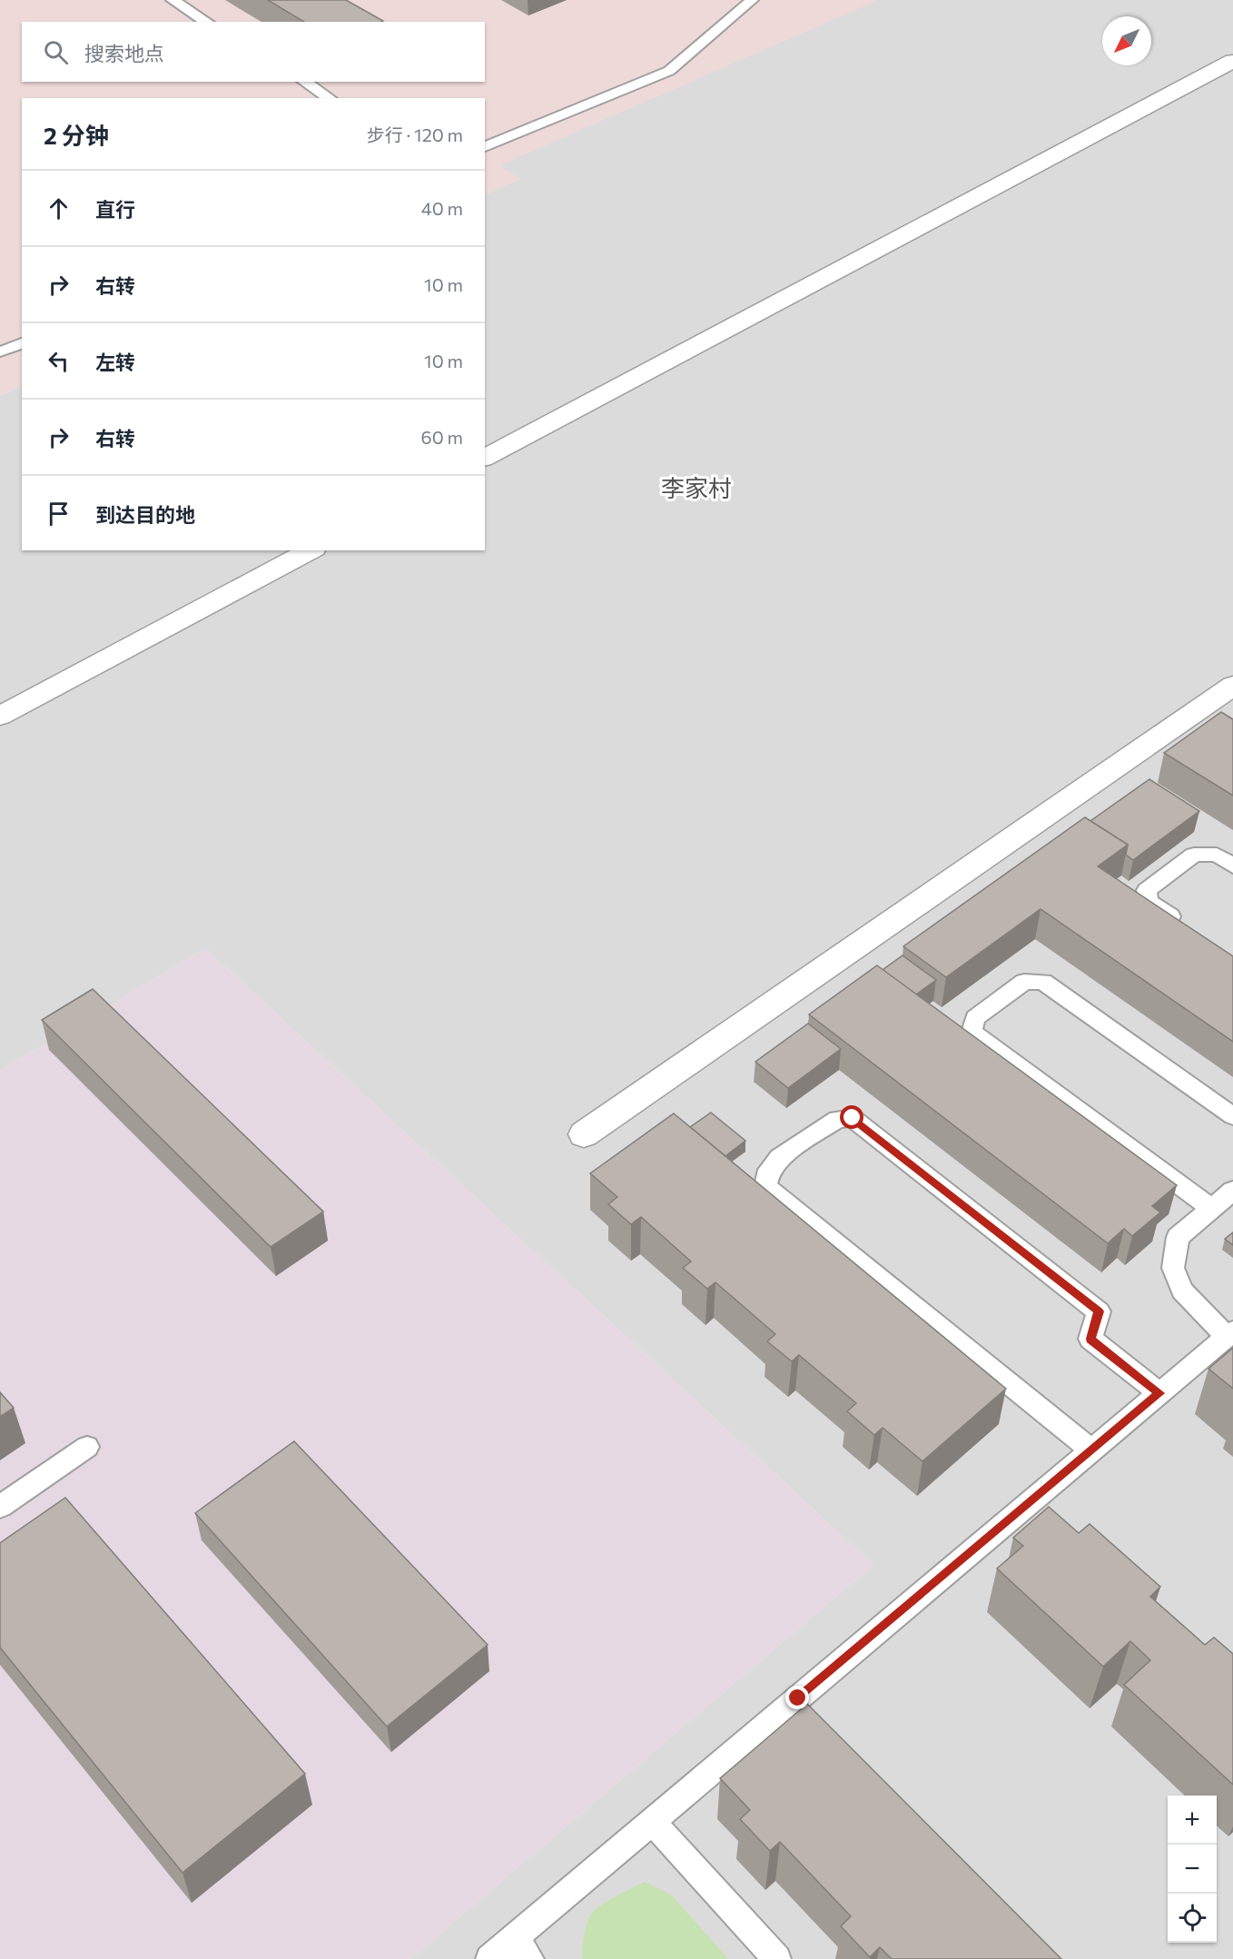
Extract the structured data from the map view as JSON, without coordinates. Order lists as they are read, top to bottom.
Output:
{
  "districts": ["李家村"],
  "north": "bottom left",
  "page": {
    "search": "搜索地点",
    "heading": ["2 分钟", "步行 · 120 m"],
    "list": [
      ["直行", "40 m"],
      ["右转", "10 m"],
      ["左转", "10 m"],
      ["右转", "60 m"],
      "到达目的地"
    ],
    "map_buttons": ["+", "−"]
  }
}
